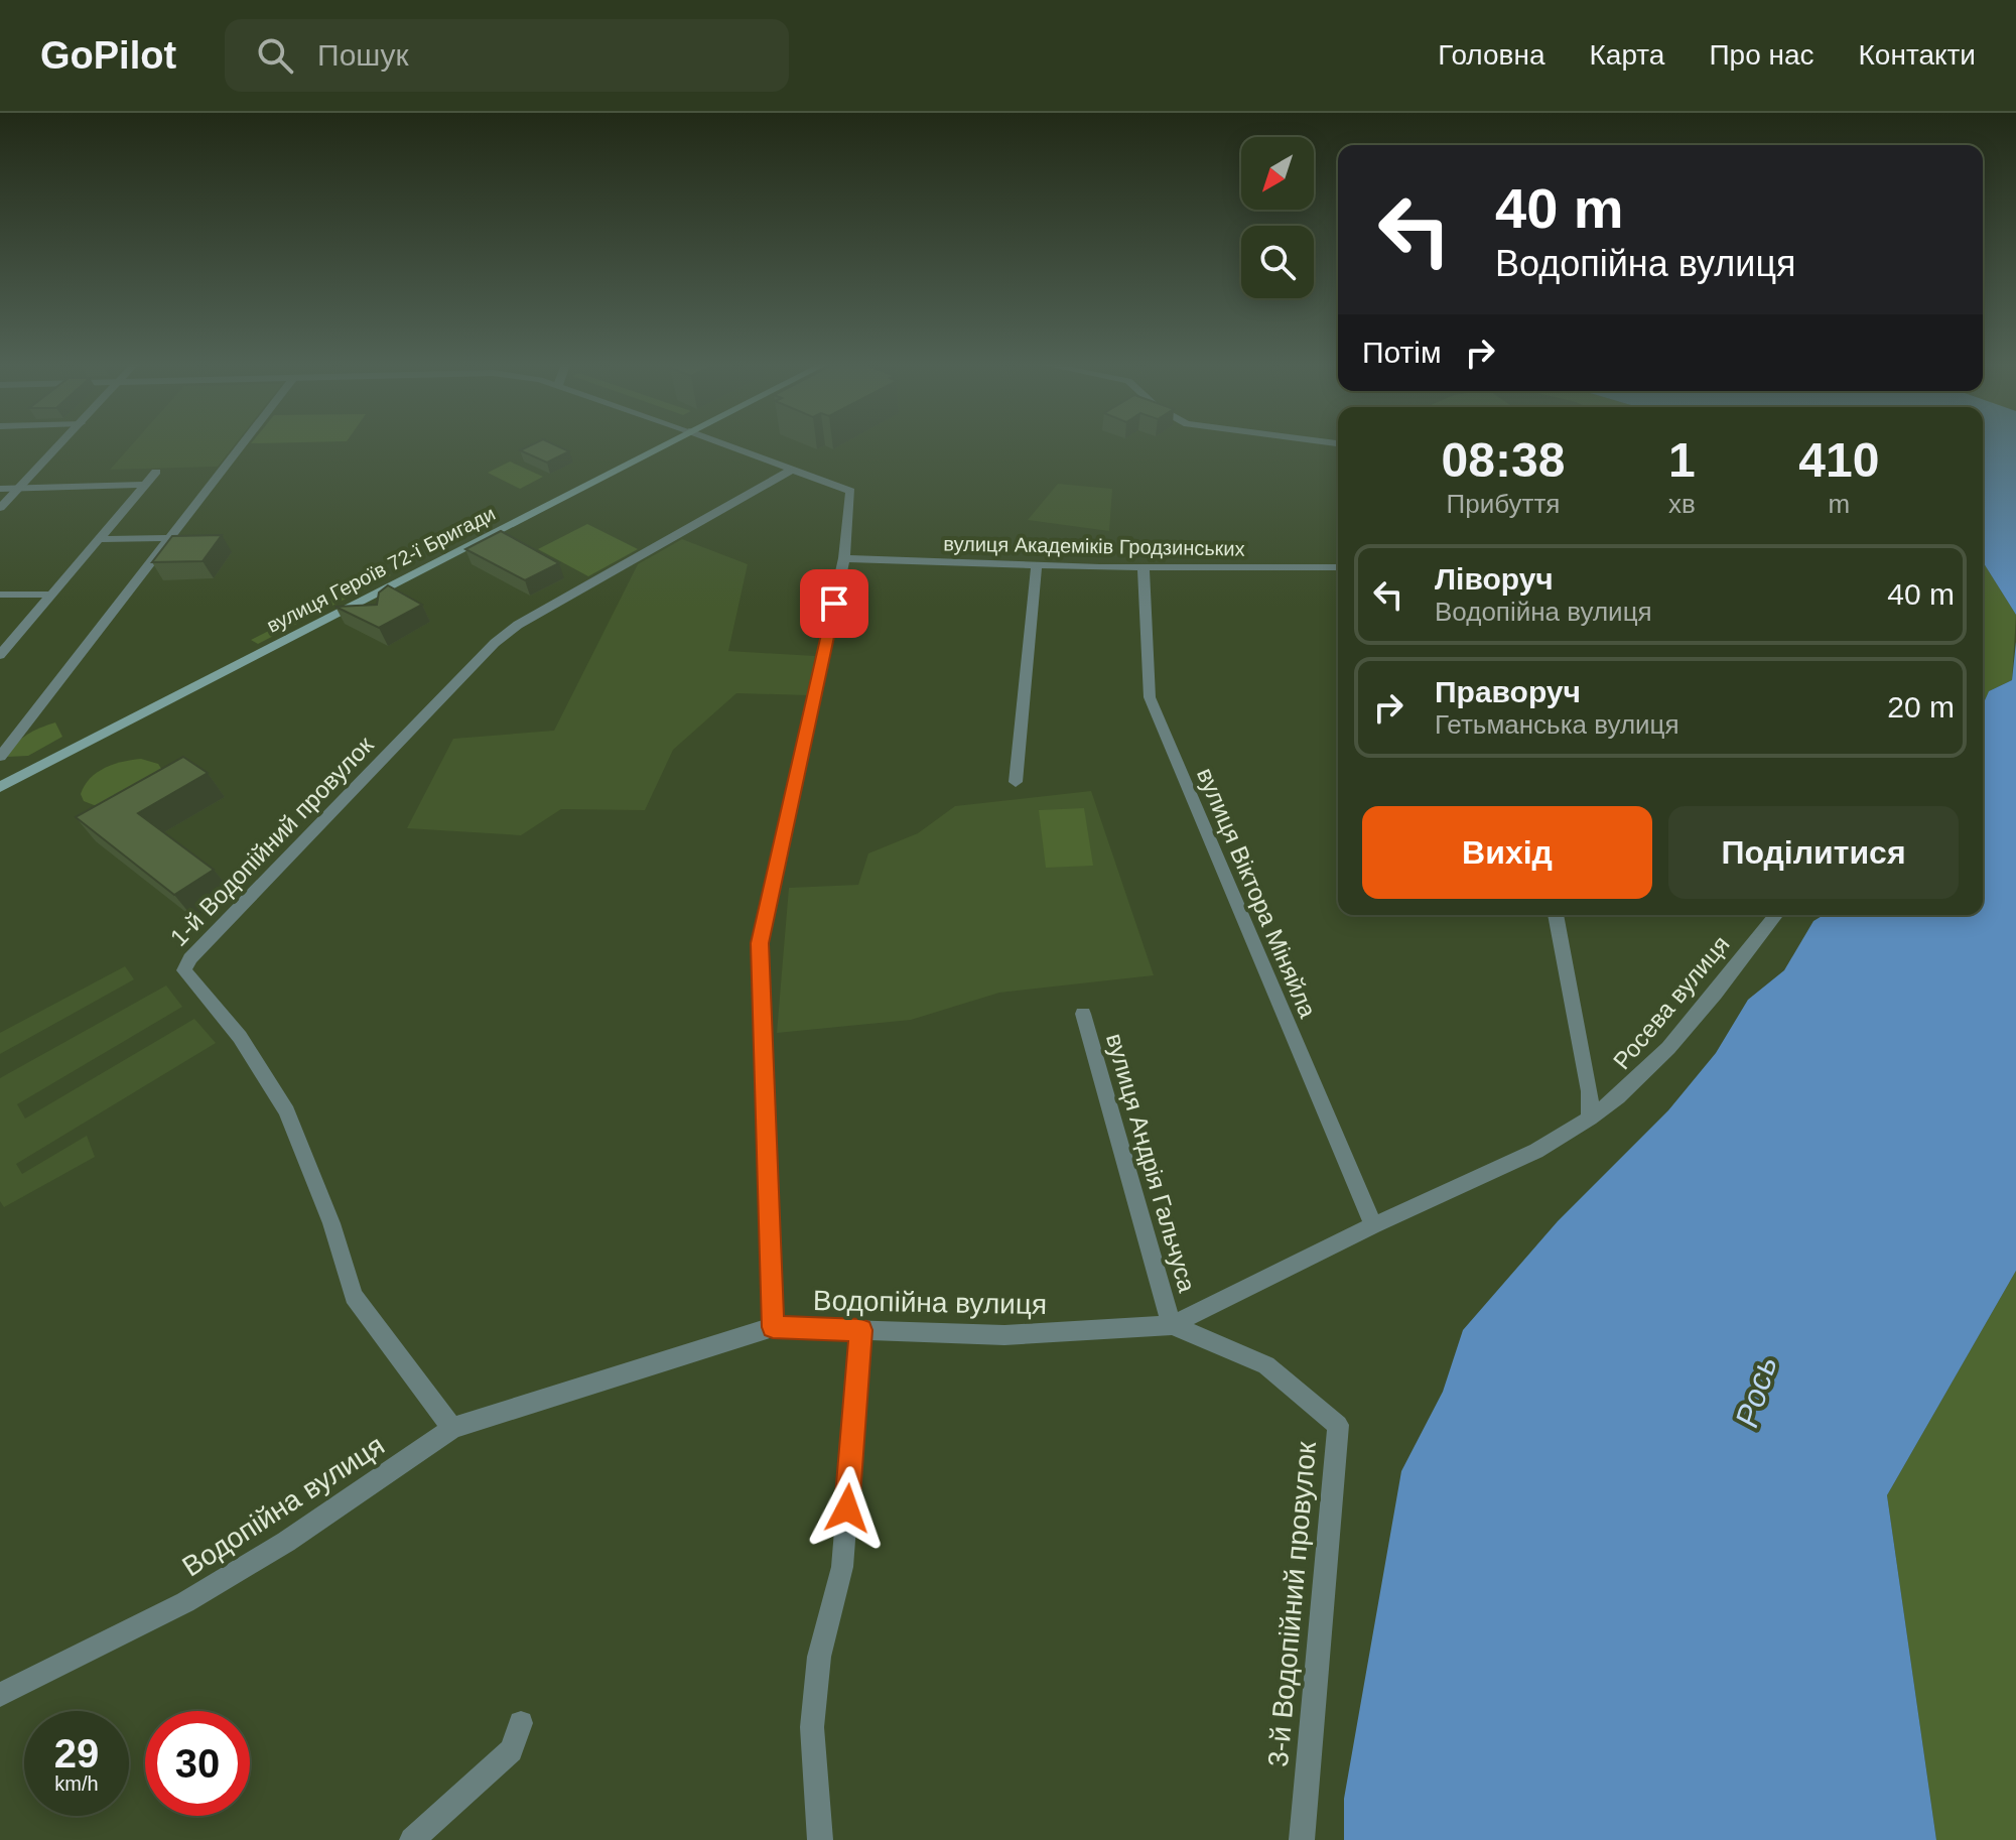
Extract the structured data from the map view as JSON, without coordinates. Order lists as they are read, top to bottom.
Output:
{
  "streets": {
    "main road": ["вулиця Героїв 72-ї Бригади"],
    "street": [
      "вулиця Академіків Гродзинських",
      "1-й Водопійний провулок",
      "вулиця Віктора Міняйла",
      "Росева вулиця",
      "вулиця Андрія Гальчуса",
      "Водопійна вулиця",
      "3-й Водопійний провулок"
    ]
  },
  "crossings": [
    ["вулиця Академіків Гродзинських", "вулиця Віктора Міняйла"],
    ["1-й Водопійний провулок", "Водопійна вулиця"],
    ["вулиця Віктора Міняйла", "Водопійна вулиця"],
    ["Росева вулиця", "Водопійна вулиця"],
    ["вулиця Андрія Гальчуса", "Водопійна вулиця"],
    ["вулиця Андрія Гальчуса", "3-й Водопійний провулок"],
    ["Водопійна вулиця", "3-й Водопійний провулок"]
  ],
  "water": ["Рось"],
  "north": "bottom left",
  "page": {
    "header": "GoPilot",
    "search": "Пошук",
    "nav": [
      "Головна",
      "Карта",
      "Про нас",
      "Контакти"
    ],
    "turn": ["40 m", "Водопійна вулиця"],
    "then": "Потім",
    "eta": [
      "08:38",
      "Прибуття",
      "1",
      "хв",
      "410",
      "m"
    ],
    "list": [
      {
        "name": "Ліворуч",
        "note": "Водопійна вулиця",
        "value": "40 m"
      },
      {
        "name": "Праворуч",
        "note": "Гетьманська вулиця",
        "value": "20 m"
      }
    ],
    "buttons": ["Вихід", "Поділитися"],
    "speed": "29 km/h",
    "limit": "30"
  }
}
